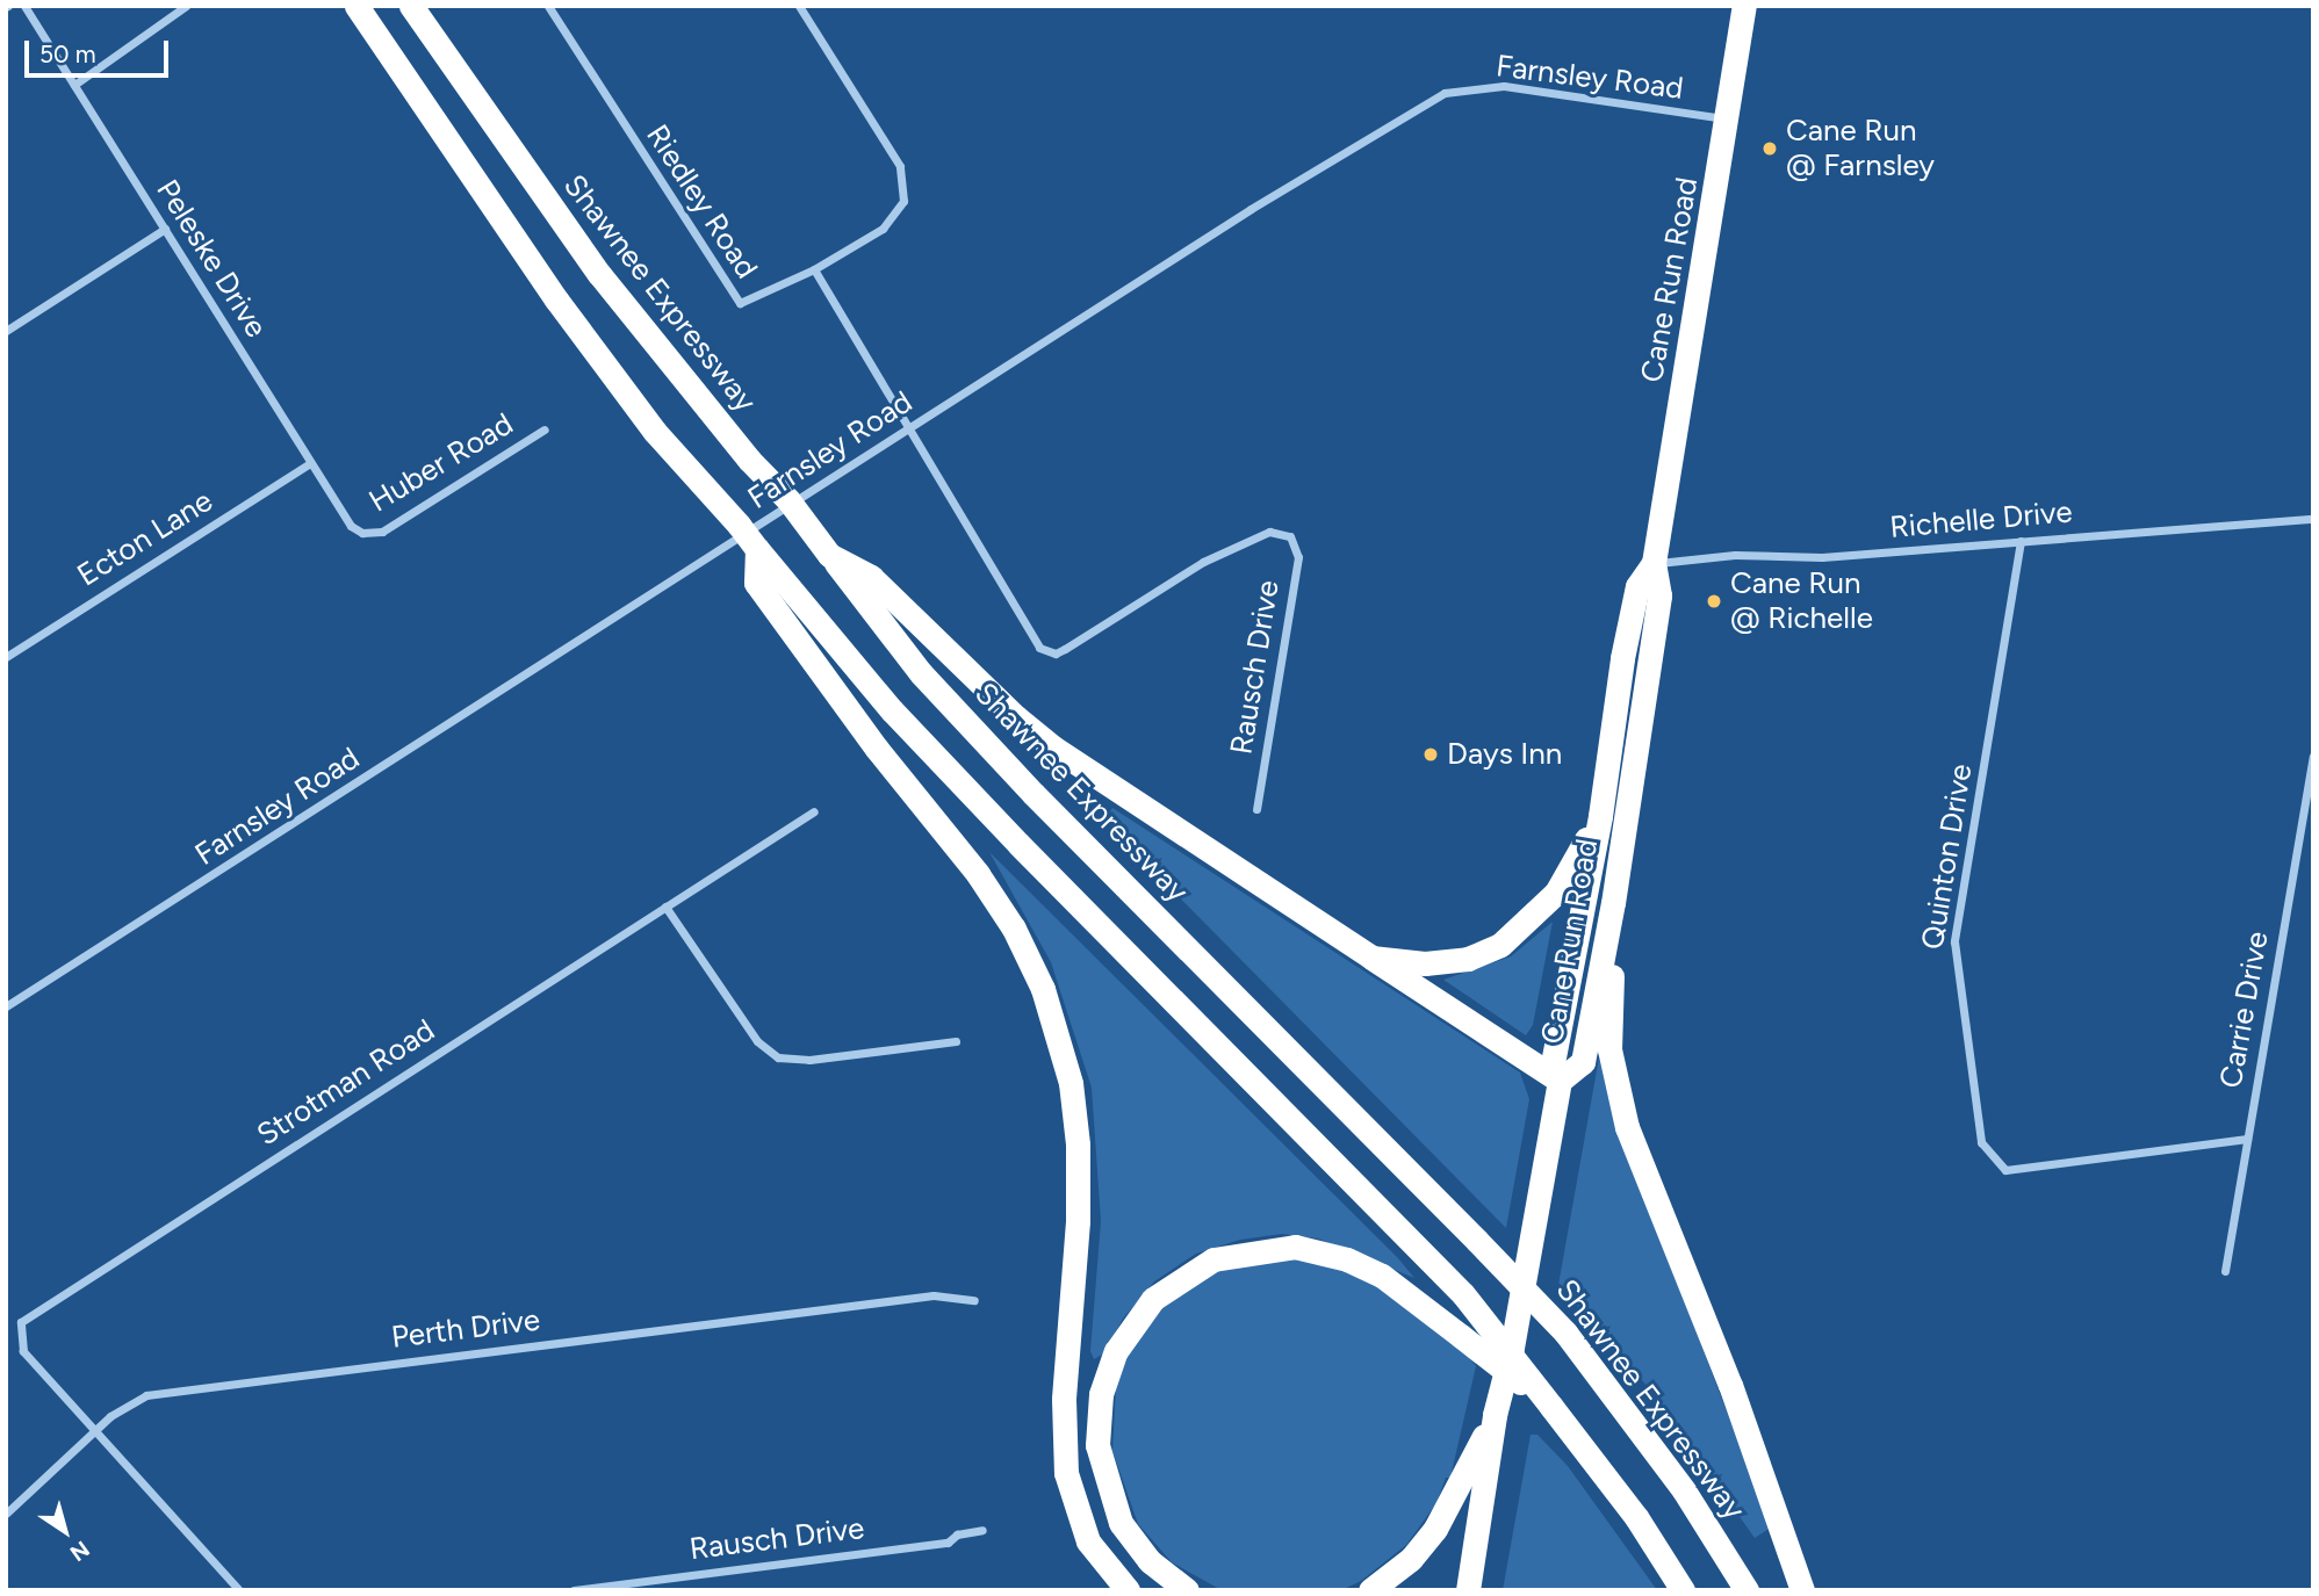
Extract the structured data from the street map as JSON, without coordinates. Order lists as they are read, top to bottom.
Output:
{
  "streets": {
    "highway": ["Cane Run Road", "Shawnee Expressway"],
    "street": [
      "Farnsley Road",
      "Riedley Road",
      "Peleske Drive",
      "Huber Road",
      "Richelle Drive",
      "Ecton Lane",
      "Rausch Drive",
      "Quinton Drive",
      "Carrie Drive",
      "Strotman Road",
      "Perth Drive"
    ]
  },
  "crossings": [
    ["Farnsley Road", "Cane Run Road"],
    ["Farnsley Road", "Rausch Drive"],
    ["Peleske Drive", "Huber Road"],
    ["Peleske Drive", "Ecton Lane"],
    ["Cane Run Road", "Richelle Drive"],
    ["Richelle Drive", "Quinton Drive"],
    ["Quinton Drive", "Carrie Drive"],
    ["Strotman Road", "Perth Drive"]
  ],
  "places": ["Cane Run @ Farnsley", "Cane Run @ Richelle", "Days Inn"],
  "scale_bar": "50 m",
  "north": "bottom right"
}
